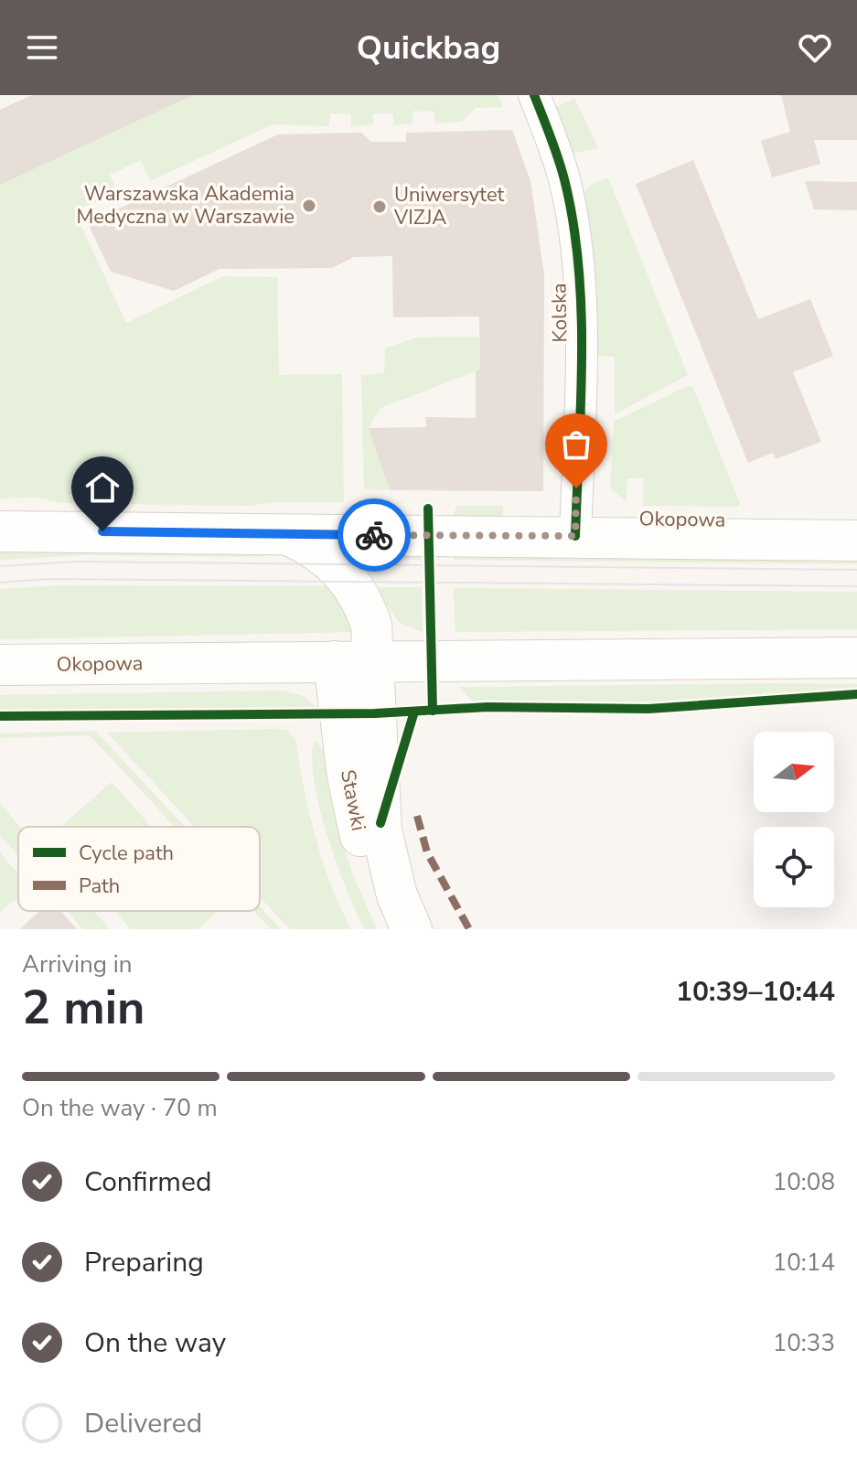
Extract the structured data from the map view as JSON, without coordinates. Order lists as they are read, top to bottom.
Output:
{
  "streets": {
    "main road": ["Okopowa", "Stawki"],
    "street": ["Kolska"]
  },
  "crossings": [
    ["Kolska", "Okopowa"],
    ["Okopowa", "Stawki"]
  ],
  "places": ["Warszawska Akademia Medyczna w Warszawie", "Uniwersytet VIZJA"],
  "legend": ["Cycle path", "Path"],
  "north": "right",
  "page": {
    "header": "Quickbag",
    "heading": ["2 min", "Arriving in", "10:39–10:44"],
    "bar": "On the way · 70 m",
    "list": [
      ["Confirmed", "10:08"],
      ["Preparing", "10:14"],
      ["On the way", "10:33"],
      "Delivered"
    ]
  }
}
